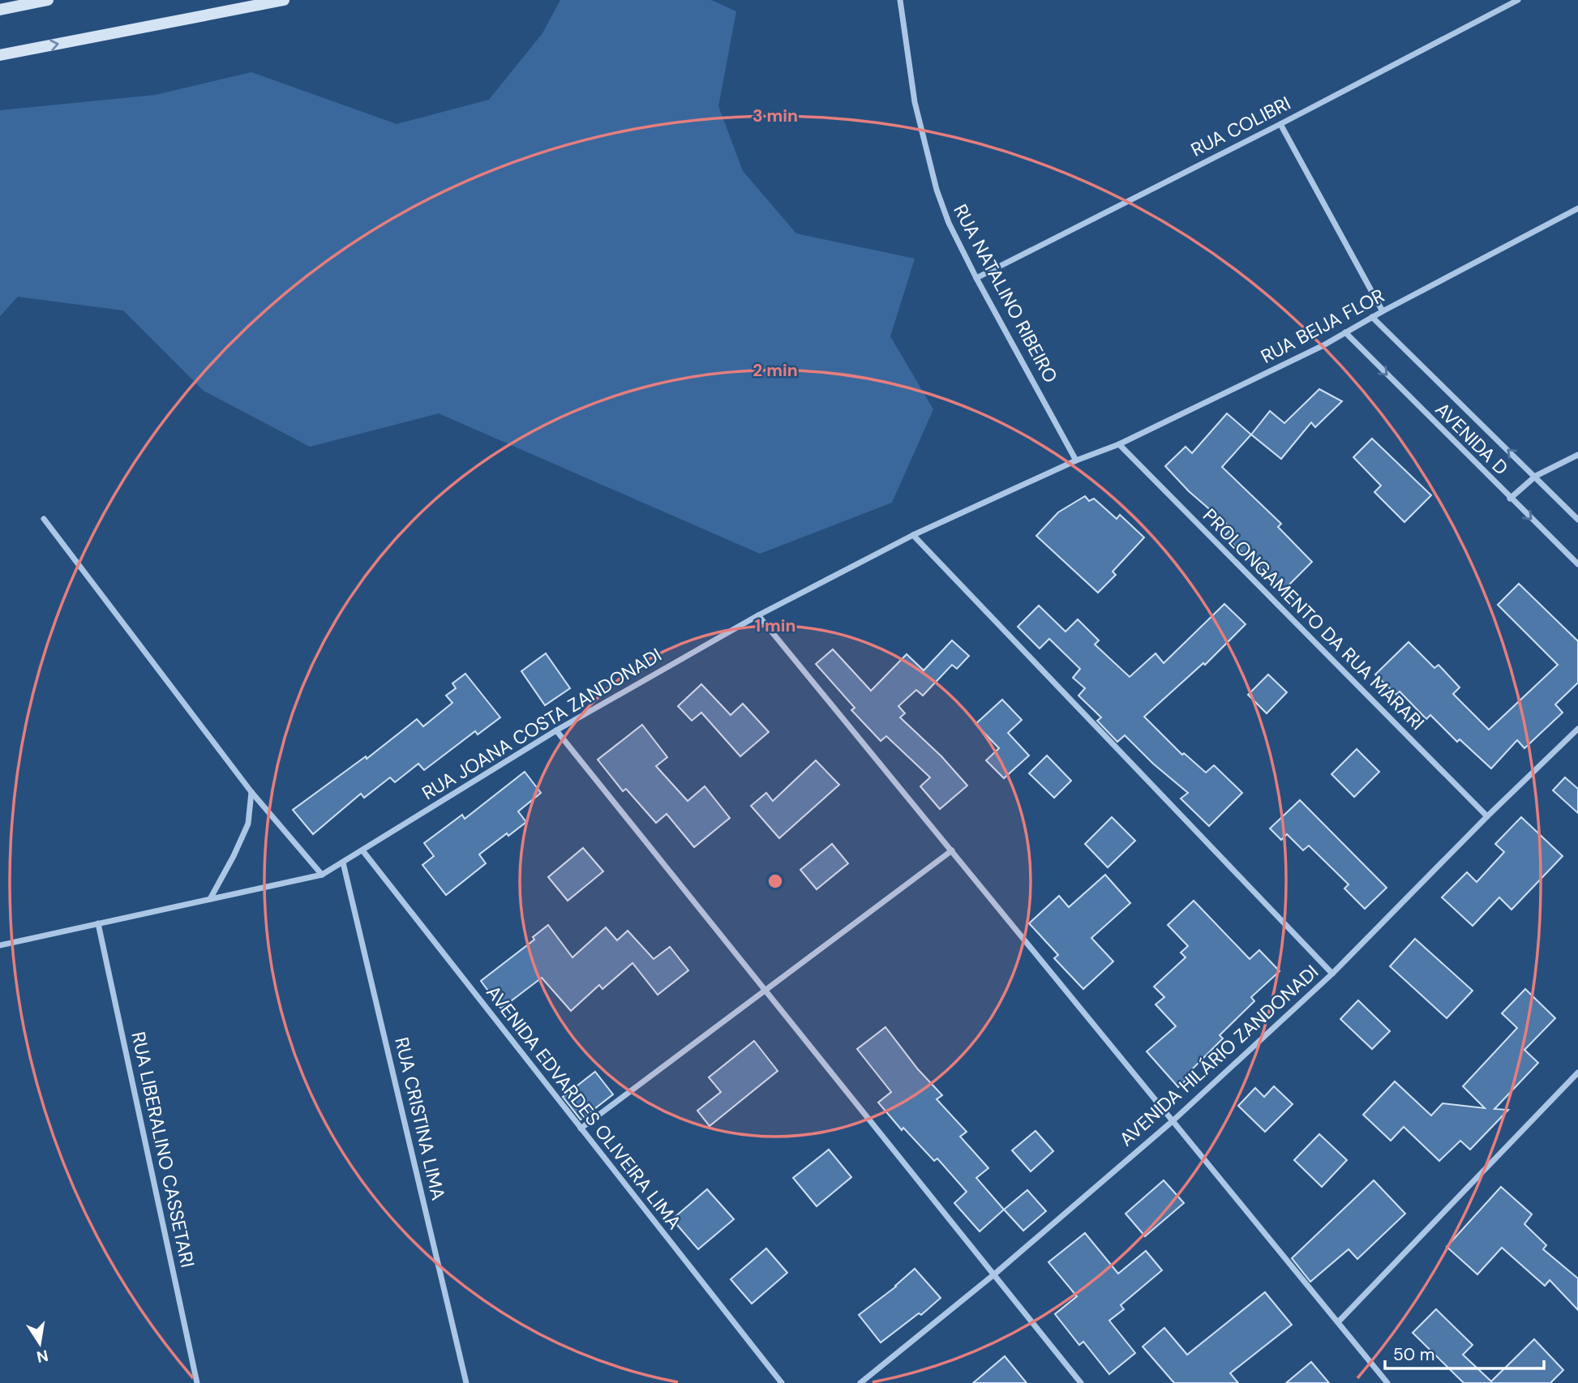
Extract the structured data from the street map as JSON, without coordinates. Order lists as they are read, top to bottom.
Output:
{
  "streets": {
    "street": [
      "RUA COLIBRI",
      "RUA NATALINO RIBEIRO",
      "RUA BEIJA FLOR",
      "AVENIDA D",
      "PROLONGAMENTO DA RUA MARARI",
      "RUA JOANA COSTA ZANDONADI",
      "AVENIDA HILÁRIO ZANDONADI",
      "AVENIDA EDVARDES OLIVEIRA LIMA",
      "RUA CRISTINA LIMA",
      "RUA LIBERALINO CASSETARI"
    ]
  },
  "crossings": [
    ["RUA COLIBRI", "RUA NATALINO RIBEIRO"],
    ["RUA NATALINO RIBEIRO", "RUA BEIJA FLOR"],
    ["RUA NATALINO RIBEIRO", "RUA JOANA COSTA ZANDONADI"],
    ["RUA BEIJA FLOR", "AVENIDA D"],
    ["RUA BEIJA FLOR", "PROLONGAMENTO DA RUA MARARI"],
    ["RUA BEIJA FLOR", "RUA JOANA COSTA ZANDONADI"],
    ["PROLONGAMENTO DA RUA MARARI", "AVENIDA HILÁRIO ZANDONADI"],
    ["RUA JOANA COSTA ZANDONADI", "AVENIDA EDVARDES OLIVEIRA LIMA"],
    ["RUA JOANA COSTA ZANDONADI", "RUA CRISTINA LIMA"],
    ["RUA JOANA COSTA ZANDONADI", "RUA LIBERALINO CASSETARI"]
  ],
  "scale_bar": "50 m",
  "north": "bottom",
  "rings": ["3 min", "2 min", "1 min"]
}
